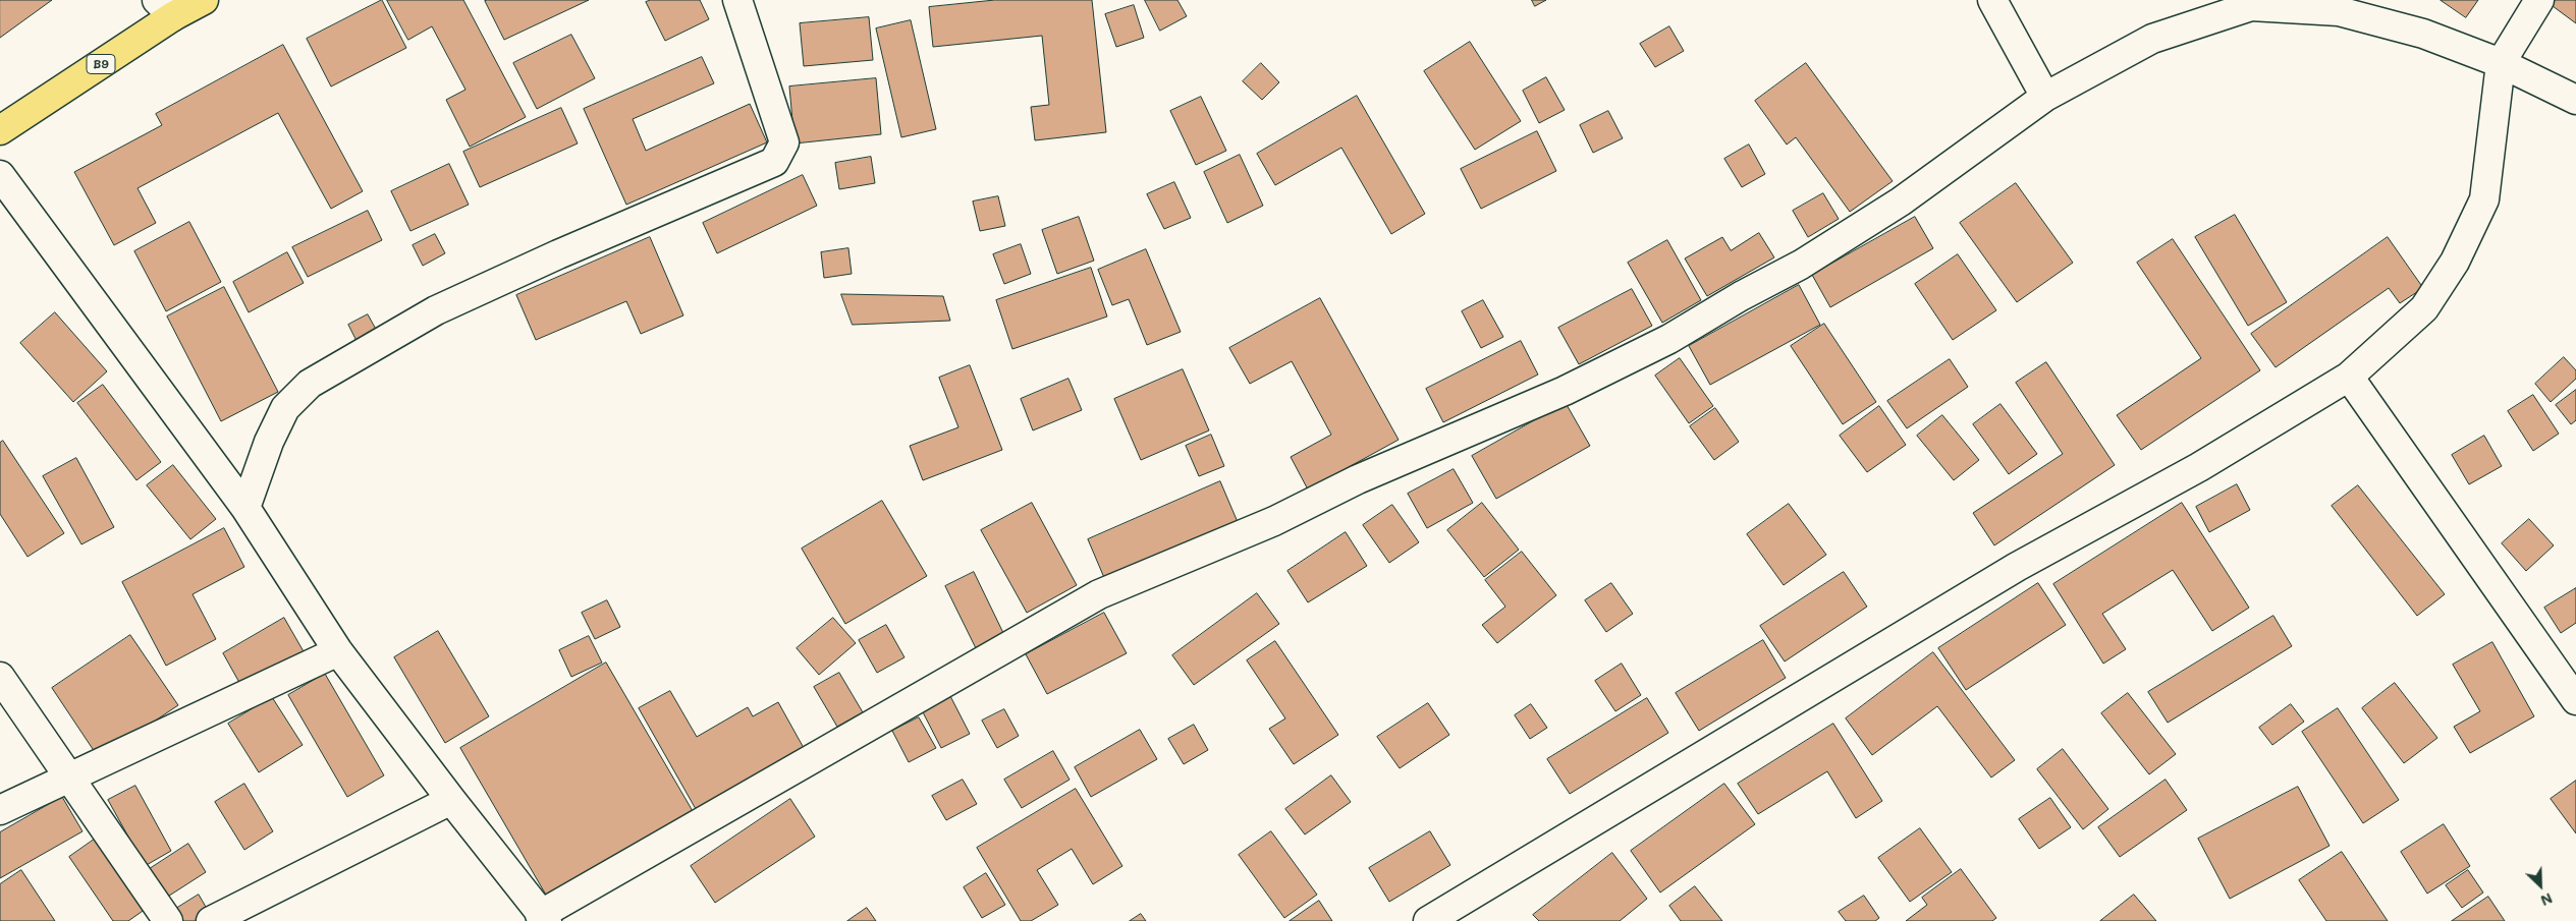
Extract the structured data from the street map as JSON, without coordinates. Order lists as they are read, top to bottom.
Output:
{
  "streets": {
    "highway": ["B9"]
  },
  "north": "bottom right"
}
